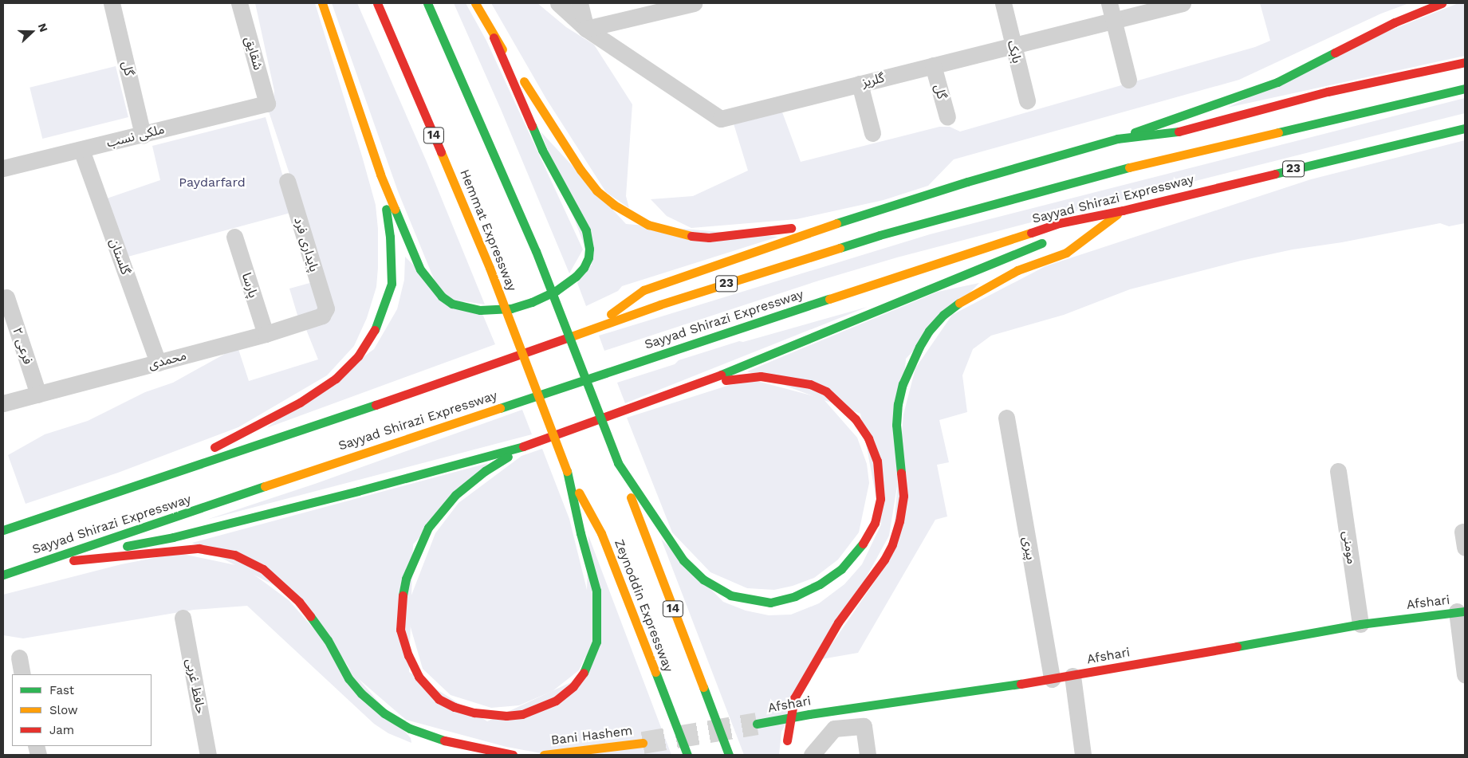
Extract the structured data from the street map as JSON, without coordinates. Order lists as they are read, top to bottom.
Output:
{
  "streets": {
    "main road": [
      "14",
      "23",
      "Sayyad Shirazi Expressway",
      "Hemmat Expressway",
      "Afshari",
      "Zeynoddin Expressway",
      "Bani Hashem"
    ],
    "street": [
      "بابک",
      "شقایق",
      "گل",
      "گلریز",
      "ملکی نسب",
      "پایداری فرد",
      "گلستان",
      "پارسا",
      "فرعی ۲",
      "محمدی",
      "مومنی",
      "پیری",
      "حافظ غربی"
    ]
  },
  "crossings": [
    ["بابک", "گلریز"],
    ["شقایق", "ملکی نسب"],
    ["گل", "گلریز"],
    ["گل", "ملکی نسب"],
    ["14", "Zeynoddin Expressway"],
    ["ملکی نسب", "گلستان"],
    ["Hemmat Expressway", "Zeynoddin Expressway"],
    ["پایداری فرد", "محمدی"],
    ["گلستان", "محمدی"],
    ["پارسا", "محمدی"],
    ["فرعی ۲", "محمدی"],
    ["مومنی", "Afshari"],
    ["پیری", "Afshari"]
  ],
  "parks": ["Paydarfard"],
  "legend": ["Fast", "Slow", "Jam"],
  "north": "right"
}
